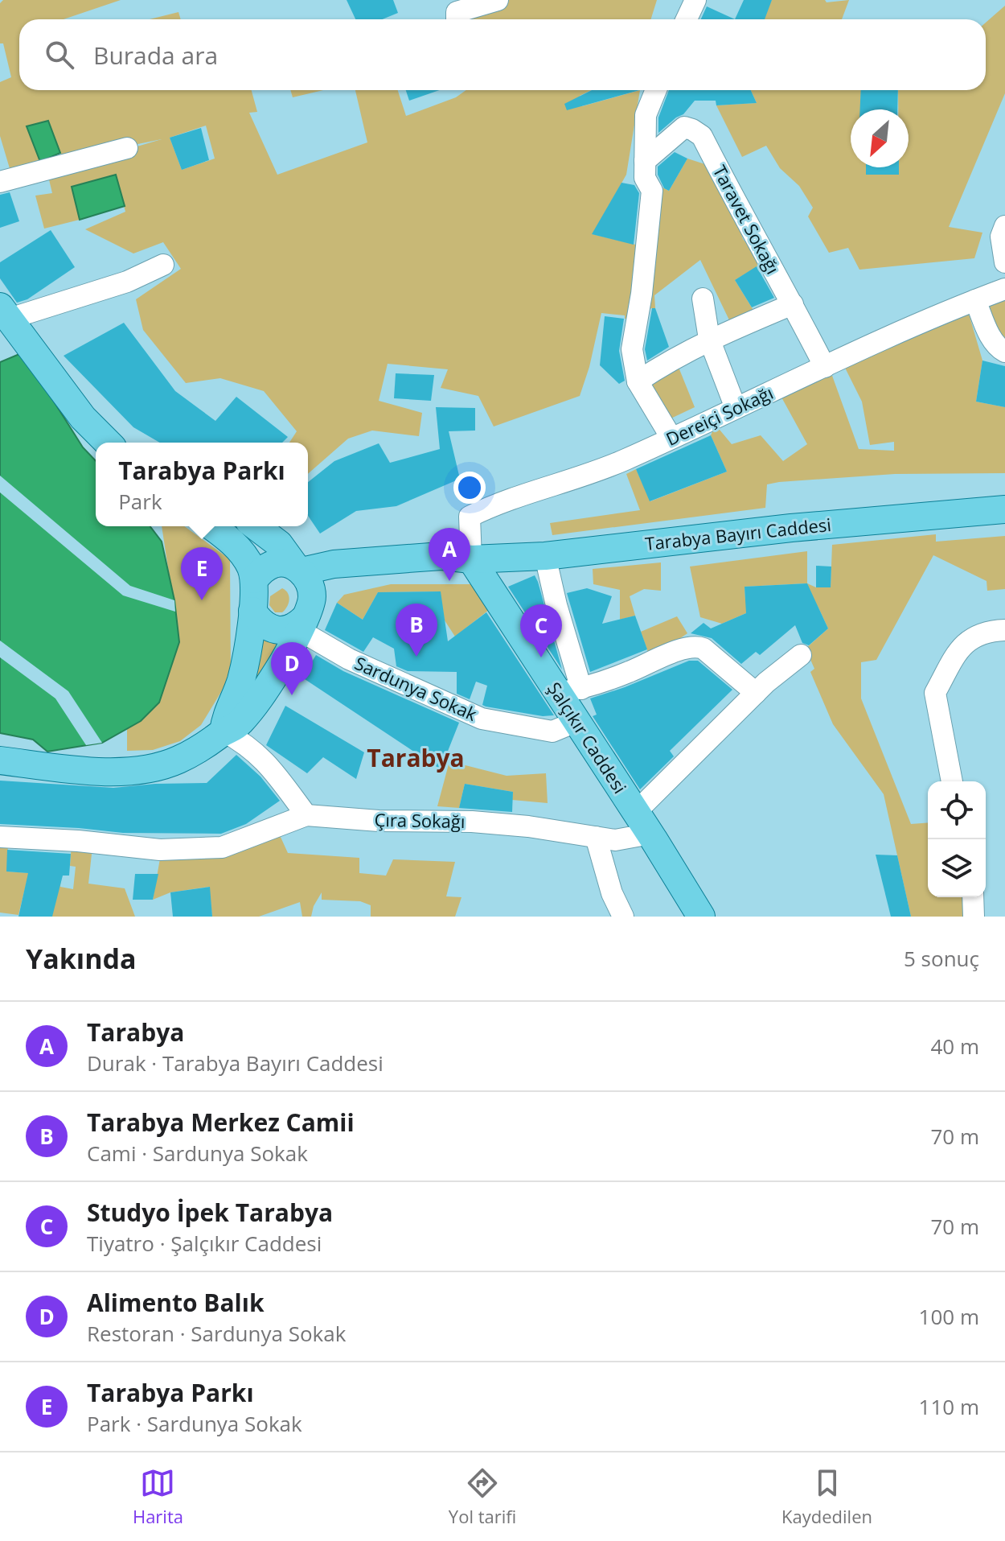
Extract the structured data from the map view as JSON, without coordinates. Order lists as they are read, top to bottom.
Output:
{
  "streets": {
    "main road": ["Tarabya Bayırı Caddesi", "Şalçıkır Caddesi"],
    "street": [
      "Taravet Sokağı",
      "Dereiçi Sokağı",
      "Sardunya Sokak",
      "Çıra Sokağı"
    ]
  },
  "crossings": [
    ["Taravet Sokağı", "Dereiçi Sokağı"],
    ["Dereiçi Sokağı", "Tarabya Bayırı Caddesi"],
    ["Dereiçi Sokağı", "Şalçıkır Caddesi"],
    ["Tarabya Bayırı Caddesi", "Sardunya Sokak"],
    ["Tarabya Bayırı Caddesi", "Şalçıkır Caddesi"],
    ["Sardunya Sokak", "Şalçıkır Caddesi"],
    ["Şalçıkır Caddesi", "Çıra Sokağı"]
  ],
  "districts": ["Tarabya"],
  "north": "bottom left",
  "page": {
    "search": "Burada ara",
    "popup": ["Tarabya Parkı", "Park"],
    "pins": [
      "A",
      "E",
      "B",
      "C",
      "D"
    ],
    "heading": ["Yakında", "5 sonuç"],
    "list": [
      {
        "mark": "A",
        "name": "Tarabya",
        "note": "Durak · Tarabya Bayırı Caddesi",
        "value": "40 m"
      },
      {
        "mark": "B",
        "name": "Tarabya Merkez Camii",
        "note": "Cami · Sardunya Sokak",
        "value": "70 m"
      },
      {
        "mark": "C",
        "name": "Studyo İpek Tarabya",
        "note": "Tiyatro · Şalçıkır Caddesi",
        "value": "70 m"
      },
      {
        "mark": "D",
        "name": "Alimento Balık",
        "note": "Restoran · Sardunya Sokak",
        "value": "100 m"
      },
      {
        "mark": "E",
        "name": "Tarabya Parkı",
        "note": "Park · Sardunya Sokak",
        "value": "110 m"
      }
    ],
    "nav": ["Harita", "Yol tarifi", "Kaydedilen"]
  }
}
